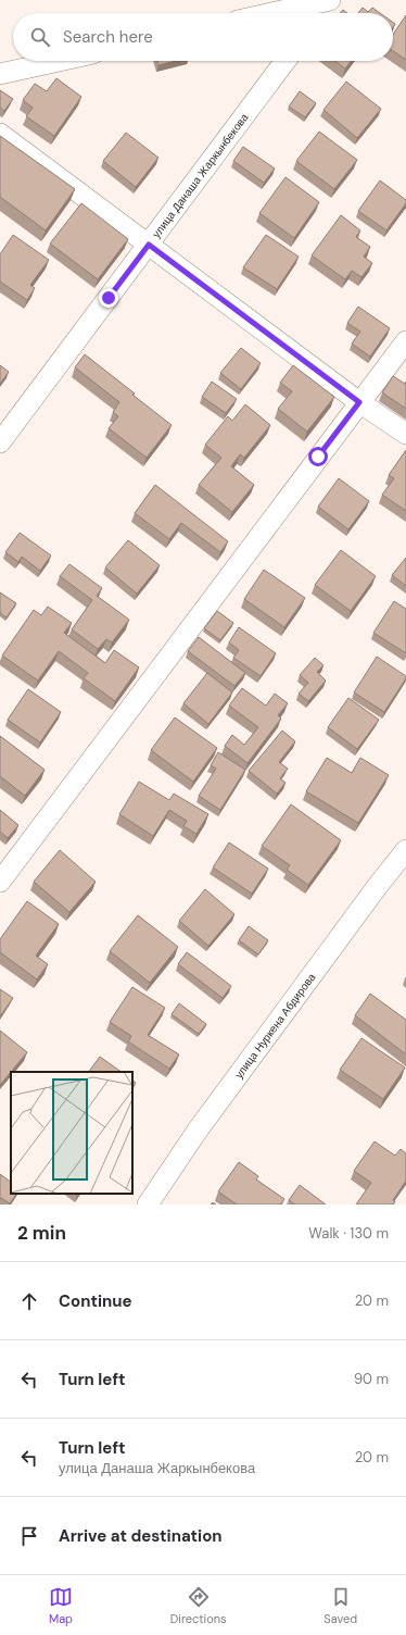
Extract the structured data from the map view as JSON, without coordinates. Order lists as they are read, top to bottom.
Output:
{
  "streets": {
    "street": ["улица Данаша Жаркынбекова", "улица Нуркена Абдирова"]
  },
  "page": {
    "search": "Search here",
    "heading": ["2 min", "Walk · 130 m"],
    "list": [
      ["Continue", "20 m"],
      ["Turn left", "90 m"],
      ["Turn left", "улица Данаша Жаркынбекова", "20 m"],
      "Arrive at destination"
    ],
    "nav": ["Map", "Directions", "Saved"]
  }
}
